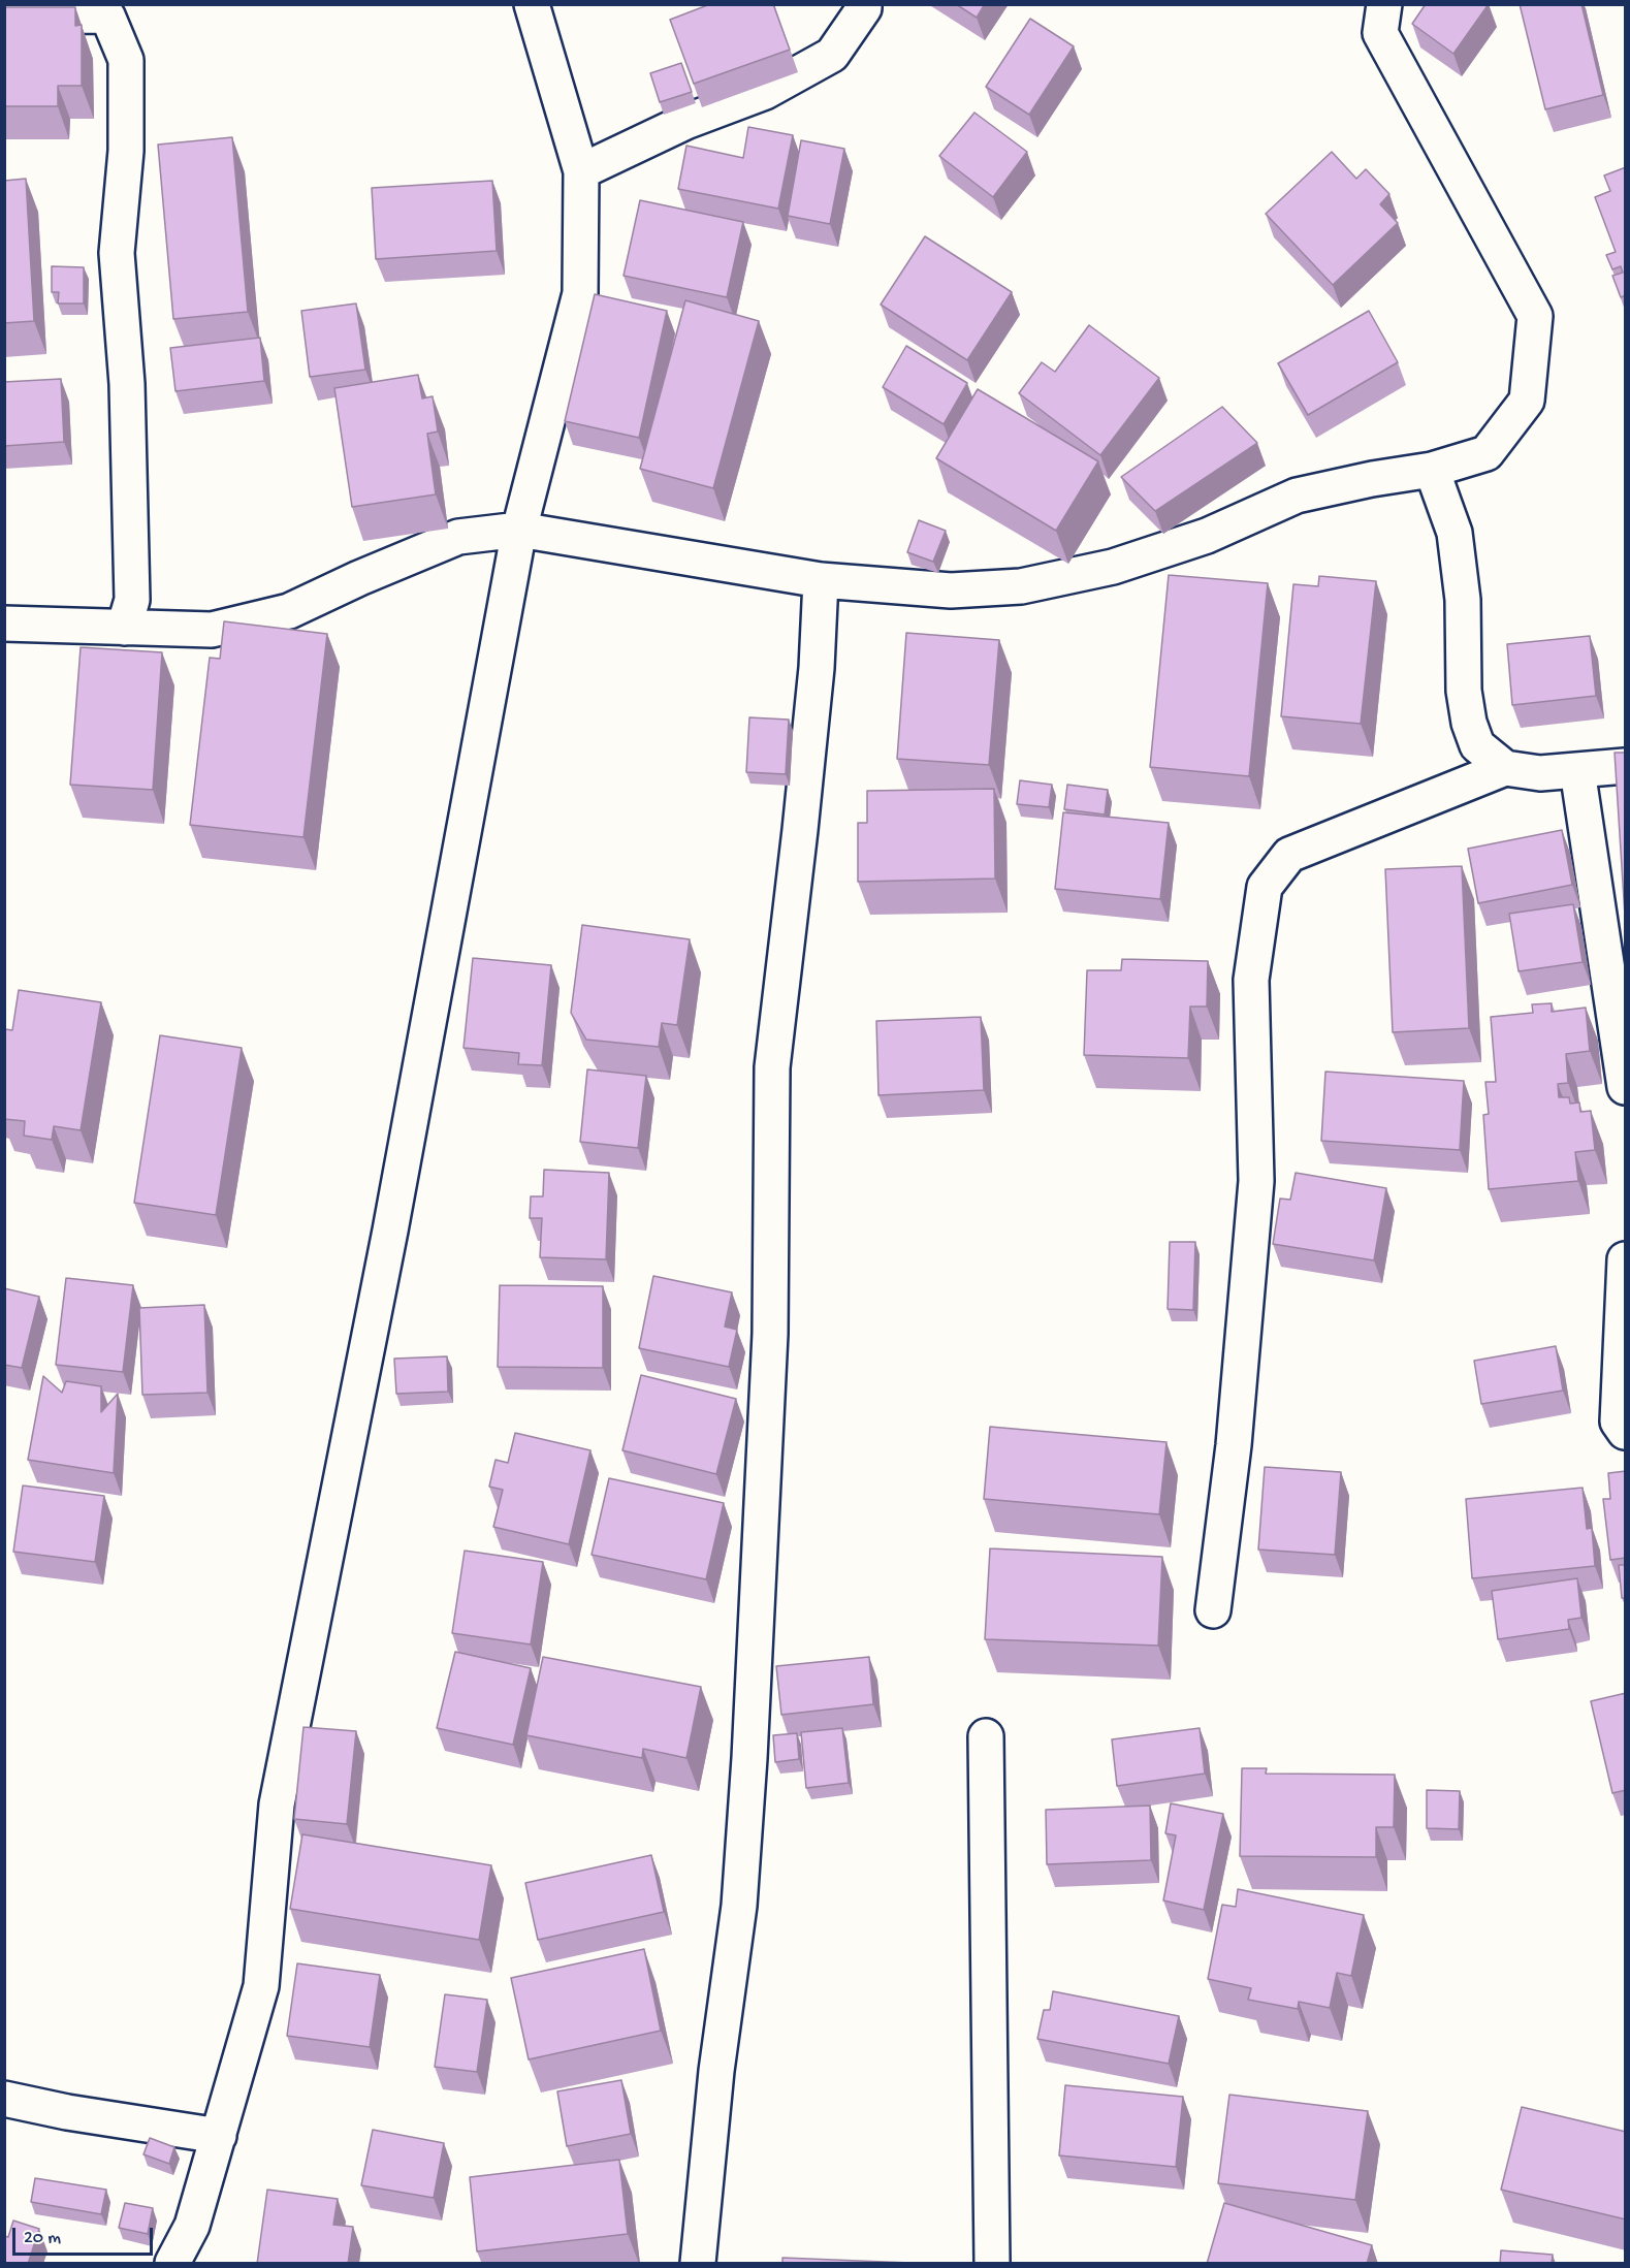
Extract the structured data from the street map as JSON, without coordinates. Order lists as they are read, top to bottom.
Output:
{
  "scale_bar": "20 m"
}
